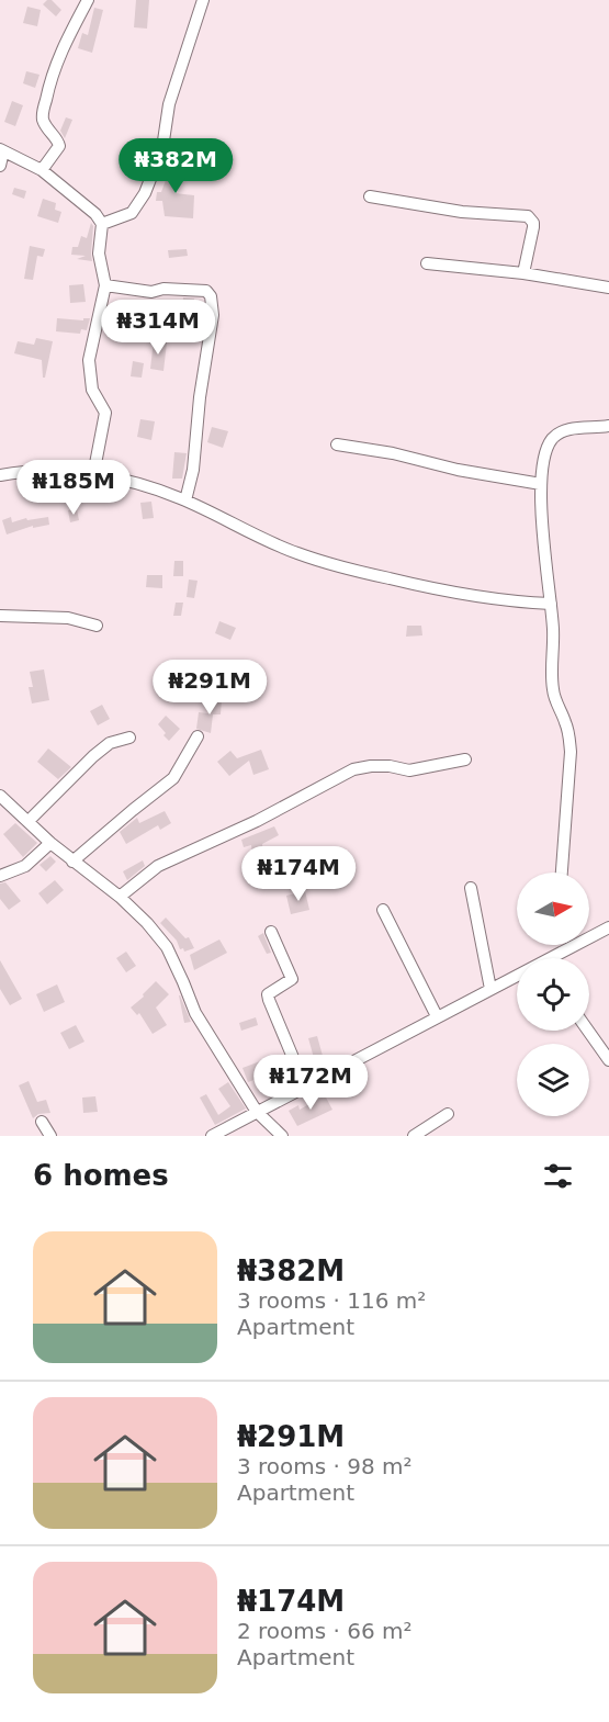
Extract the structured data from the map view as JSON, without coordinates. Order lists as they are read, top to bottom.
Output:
{
  "north": "right",
  "page": {
    "price": [
      "₦382M",
      "₦314M",
      "₦185M",
      "₦291M",
      "₦174M",
      "₦172M"
    ],
    "heading": "6 homes",
    "list": [
      {
        "name": "₦382M",
        "note": "3 rooms · 116 m² · Apartment"
      },
      {
        "name": "₦291M",
        "note": "3 rooms · 98 m² · Apartment"
      },
      {
        "name": "₦174M",
        "note": "2 rooms · 66 m² · Apartment"
      }
    ]
  }
}
